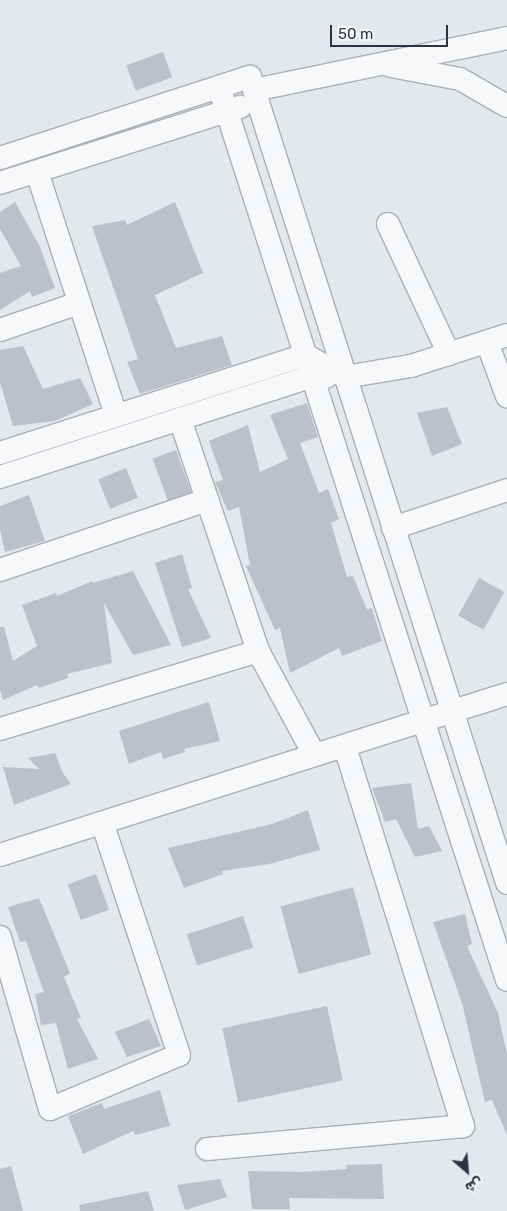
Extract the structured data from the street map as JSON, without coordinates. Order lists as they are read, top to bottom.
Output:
{
  "scale_bar": "50 m",
  "north": "bottom right"
}
